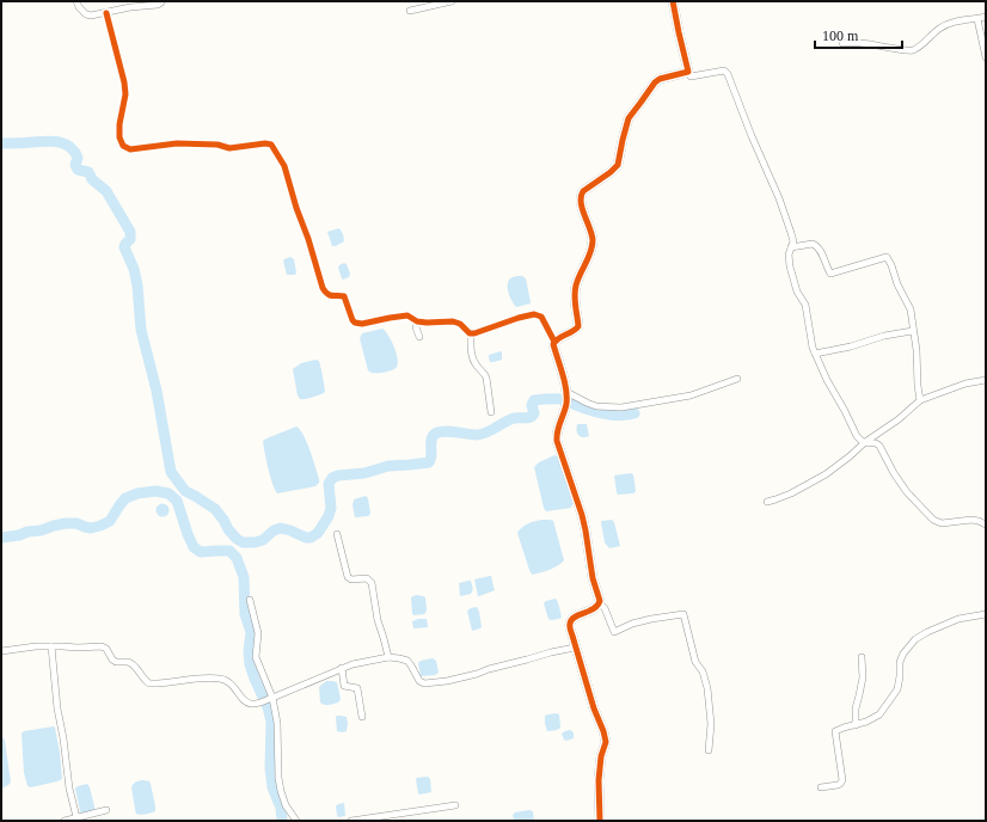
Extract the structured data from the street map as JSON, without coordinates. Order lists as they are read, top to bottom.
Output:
{
  "scale_bar": "100 m"
}
